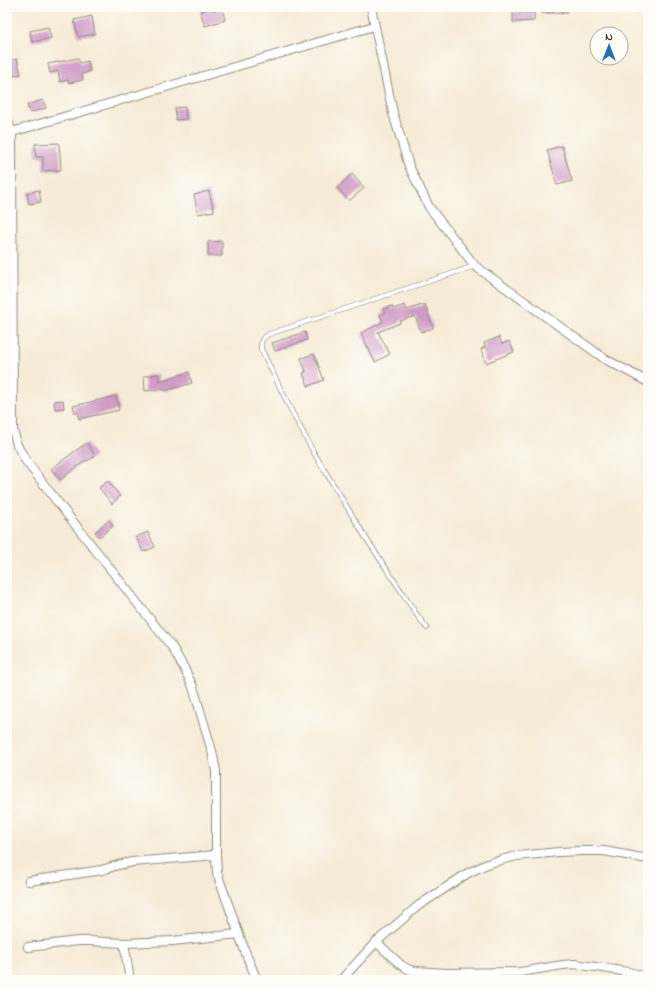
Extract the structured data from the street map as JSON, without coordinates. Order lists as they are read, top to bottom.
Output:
{
  "north": "top"
}
